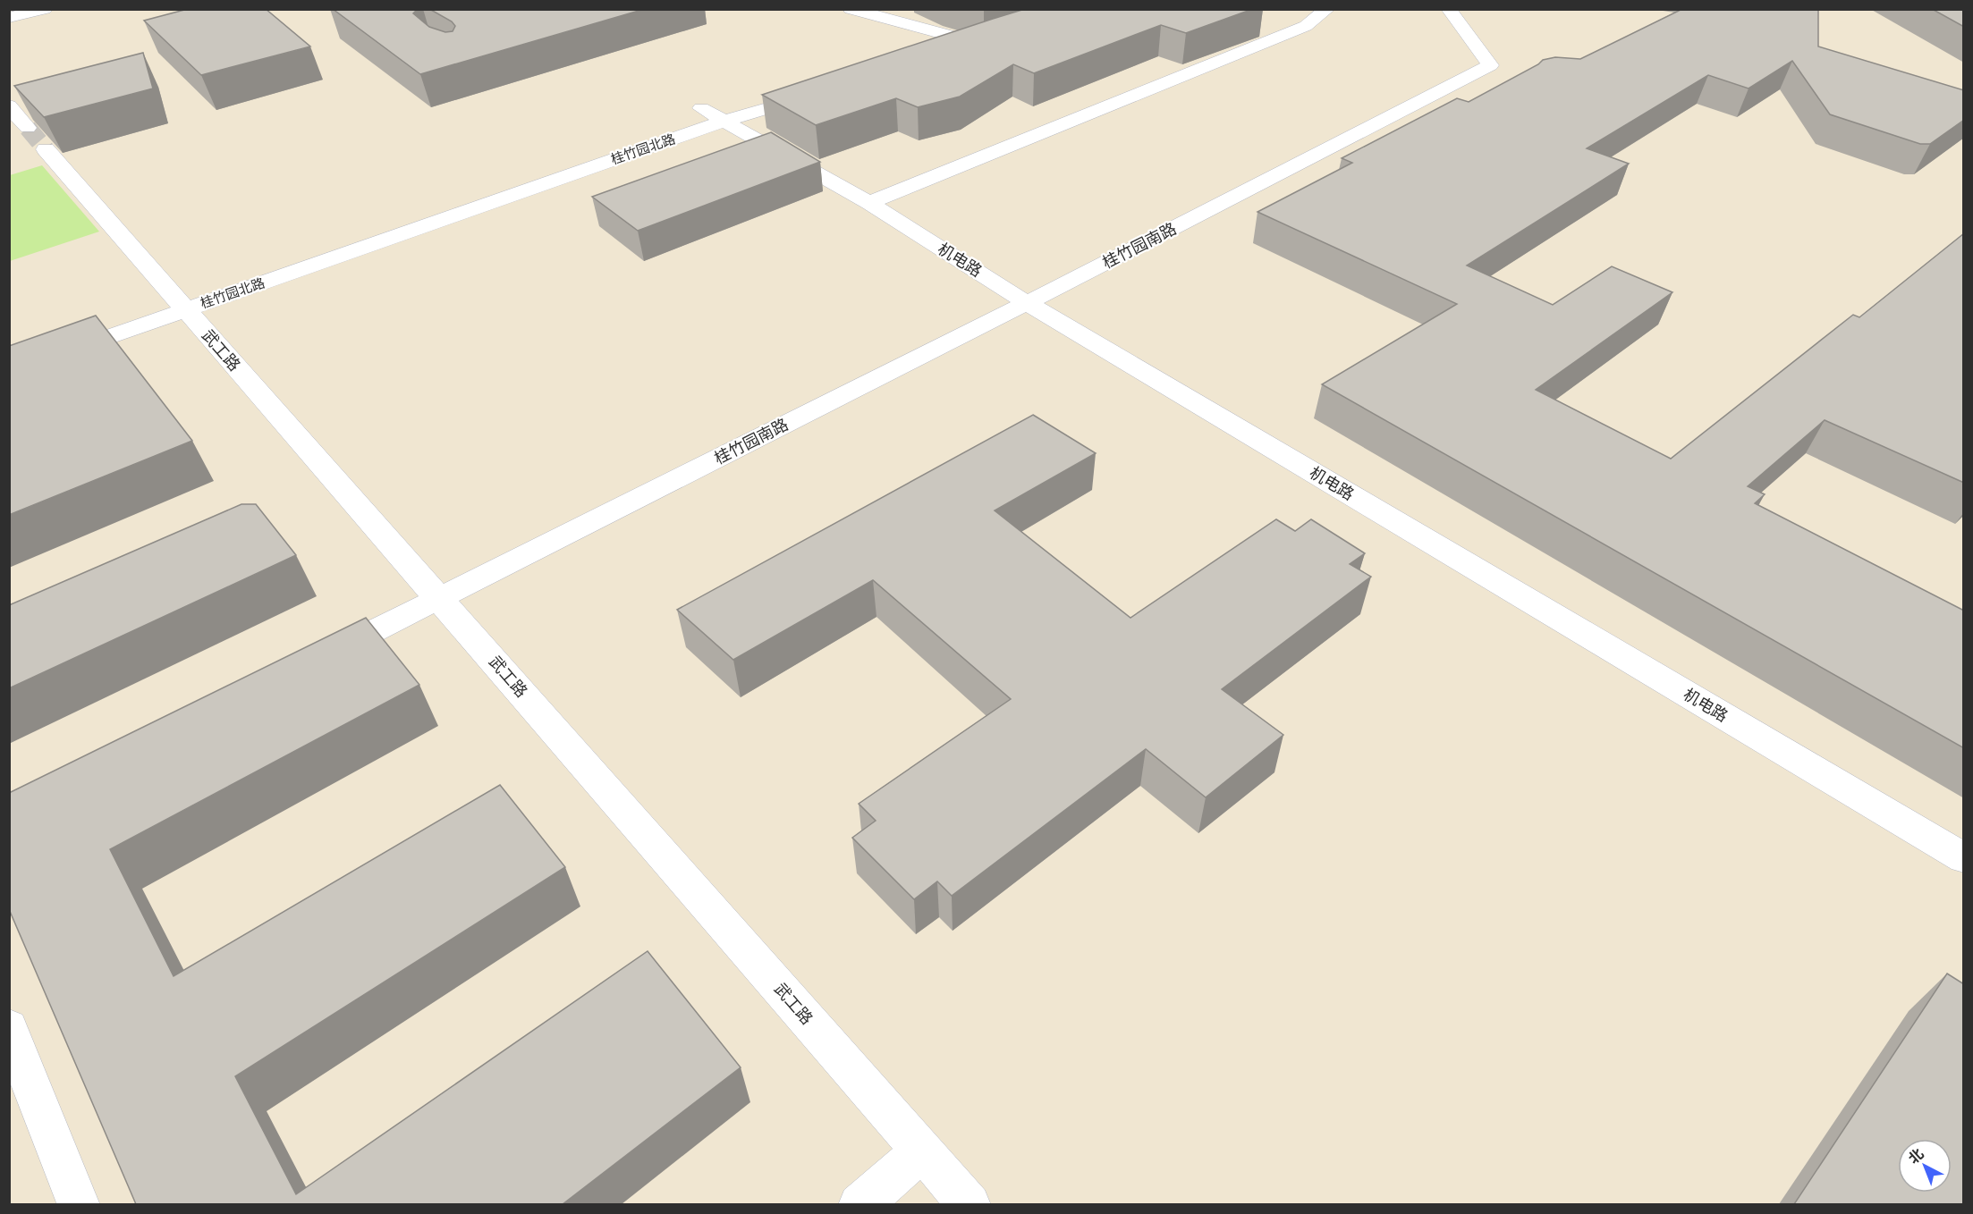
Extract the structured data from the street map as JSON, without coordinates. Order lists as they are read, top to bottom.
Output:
{
  "streets": {
    "street": [
      "桂竹园北路",
      "桂竹园南路",
      "机电路",
      "武工路"
    ]
  },
  "crossings": [
    ["桂竹园北路", "机电路"],
    ["桂竹园北路", "武工路"],
    ["桂竹园南路", "机电路"],
    ["桂竹园南路", "武工路"]
  ],
  "north": "top left"
}
